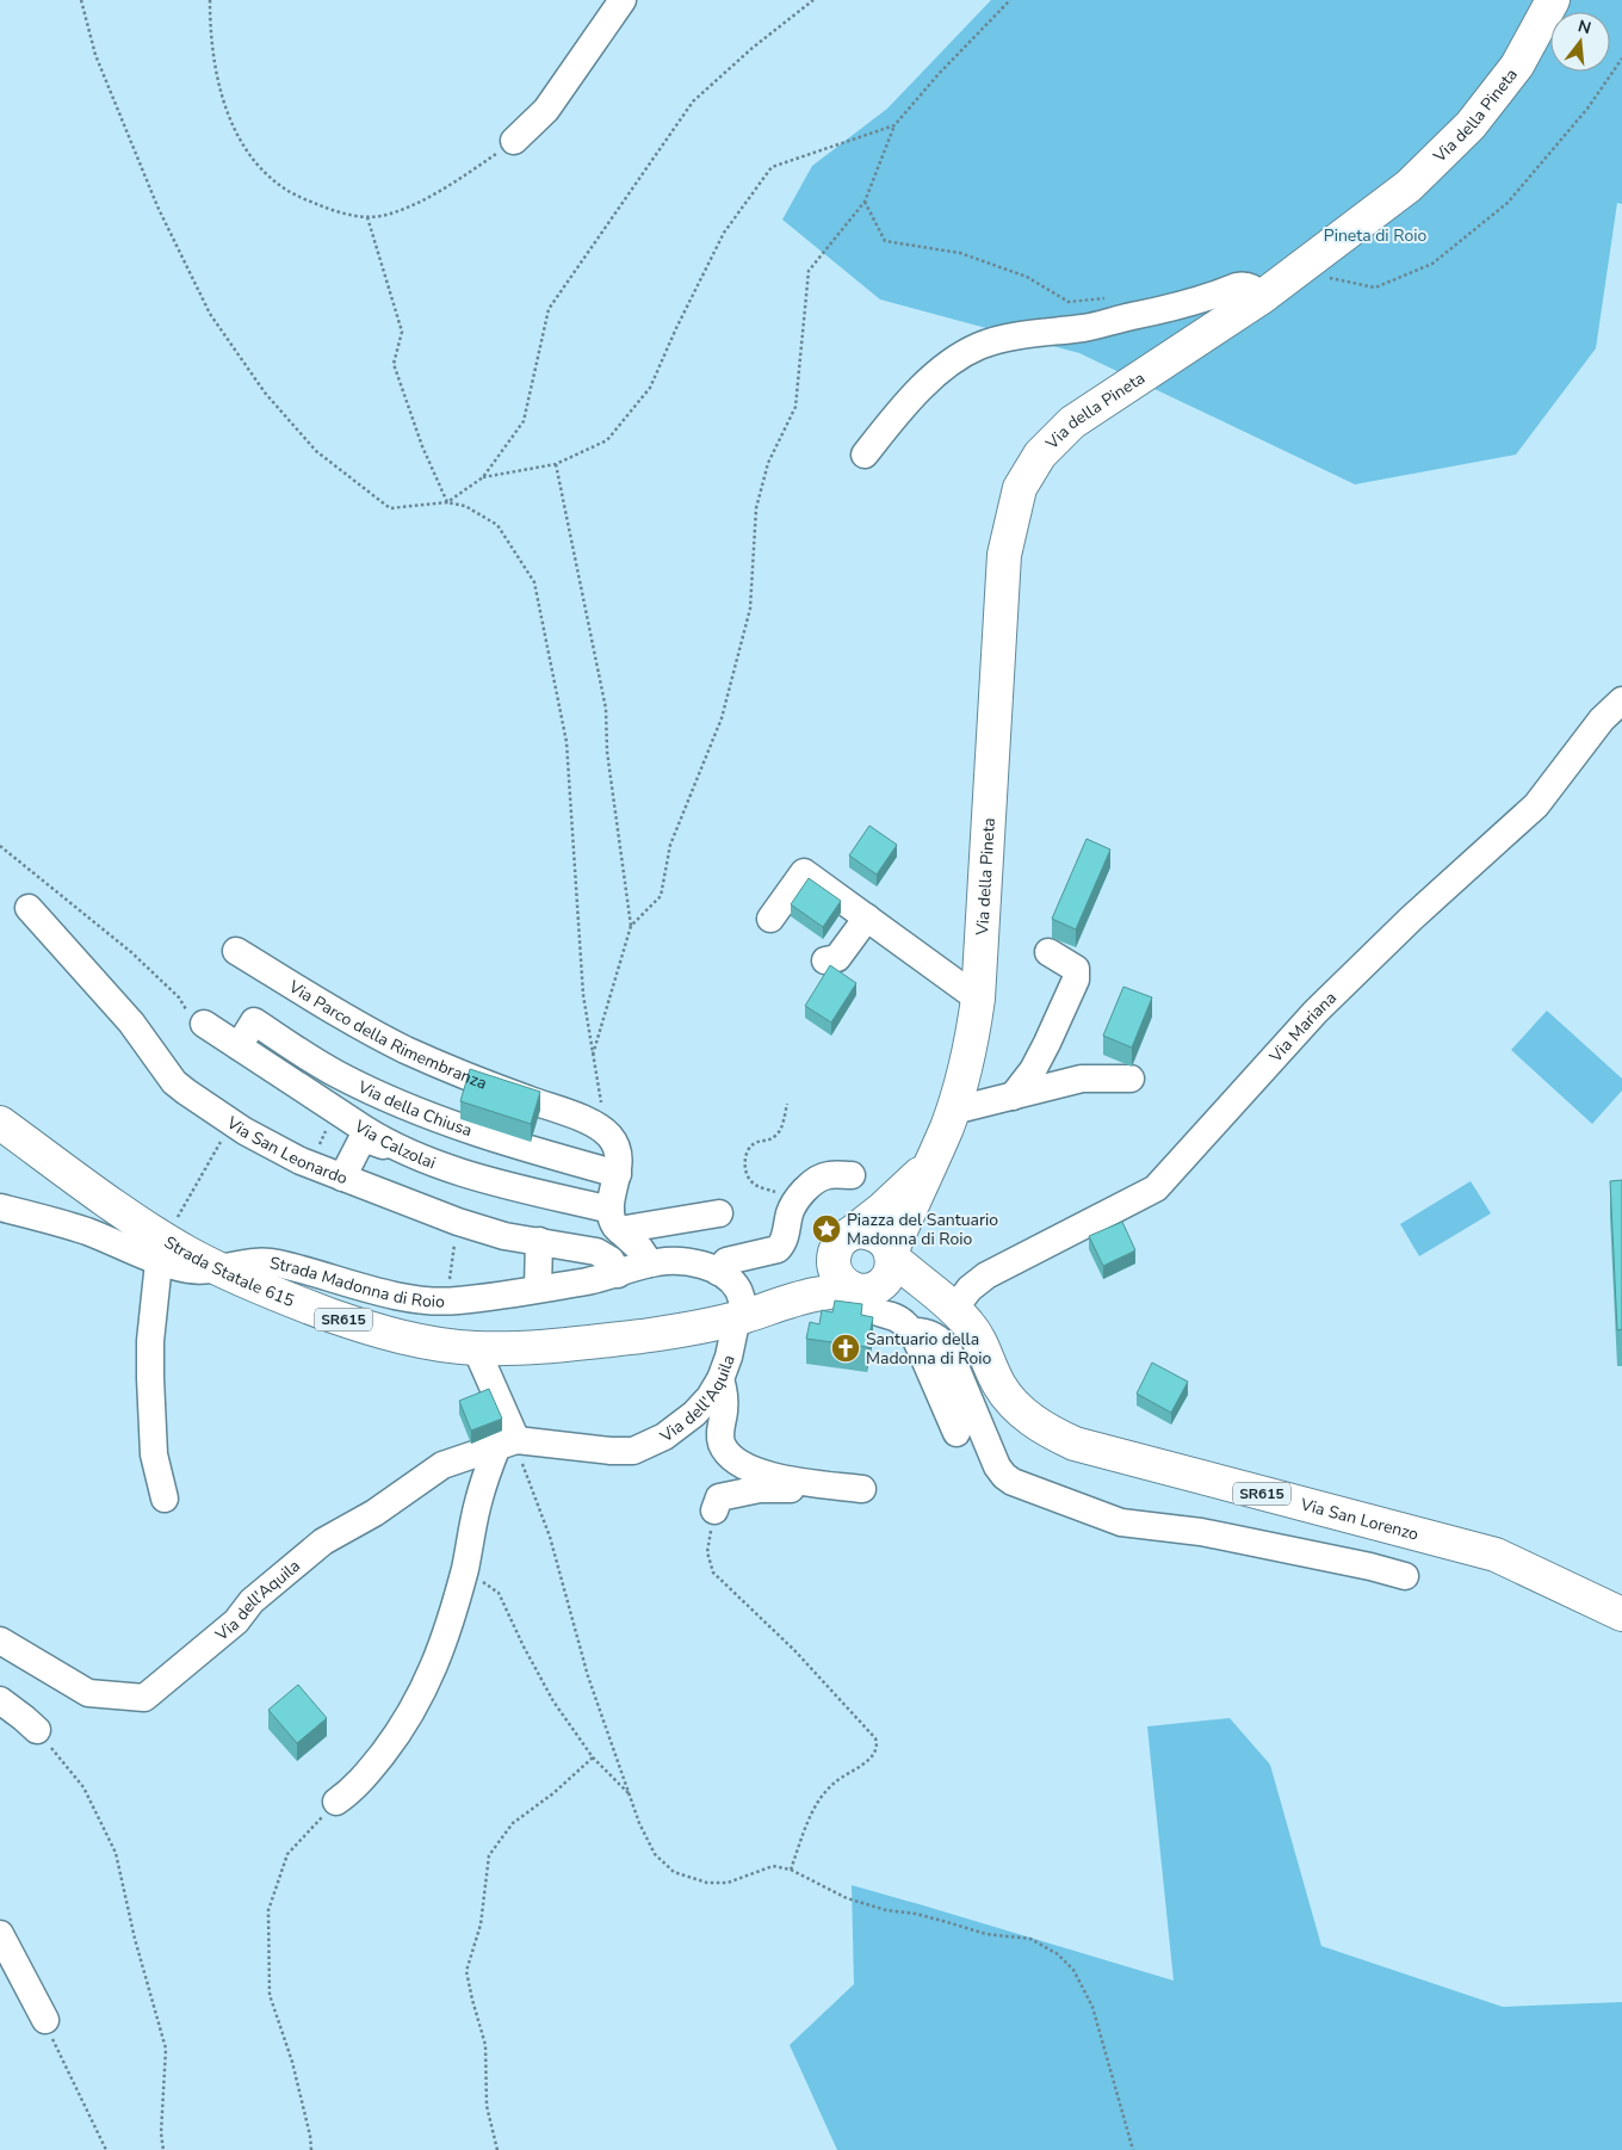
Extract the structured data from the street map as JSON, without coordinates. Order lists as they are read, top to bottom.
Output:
{
  "streets": {
    "main road": [
      "Via della Pineta",
      "Strada Statale 615",
      "SR615",
      "Via San Lorenzo"
    ],
    "street": [
      "Via Mariana",
      "Via Parco della Rimembranza",
      "Via della Chiusa",
      "Via Calzolai",
      "Via San Leonardo",
      "Strada Madonna di Roio",
      "Via dell'Aquila"
    ]
  },
  "crossings": [
    ["Via della Pineta", "SR615"],
    ["Via della Pineta", "Via San Lorenzo"],
    ["Via Mariana", "Via San Lorenzo"],
    ["Via Parco della Rimembranza", "Via della Chiusa"],
    ["Via Parco della Rimembranza", "Via Calzolai"],
    ["Via della Chiusa", "Via Calzolai"],
    ["Via San Leonardo", "Strada Madonna di Roio"],
    ["Strada Statale 615", "Strada Madonna di Roio"],
    ["Strada Statale 615", "SR615"],
    ["Strada Statale 615", "Via dell'Aquila"],
    ["SR615", "Via dell'Aquila"],
    ["SR615", "Via San Lorenzo"]
  ],
  "parks": ["Pineta di Roio"],
  "places": {
    "place": ["Piazza del Santuario Madonna di Roio"],
    "church": ["Santuario della Madonna di Roio"]
  },
  "north": "top"
}
